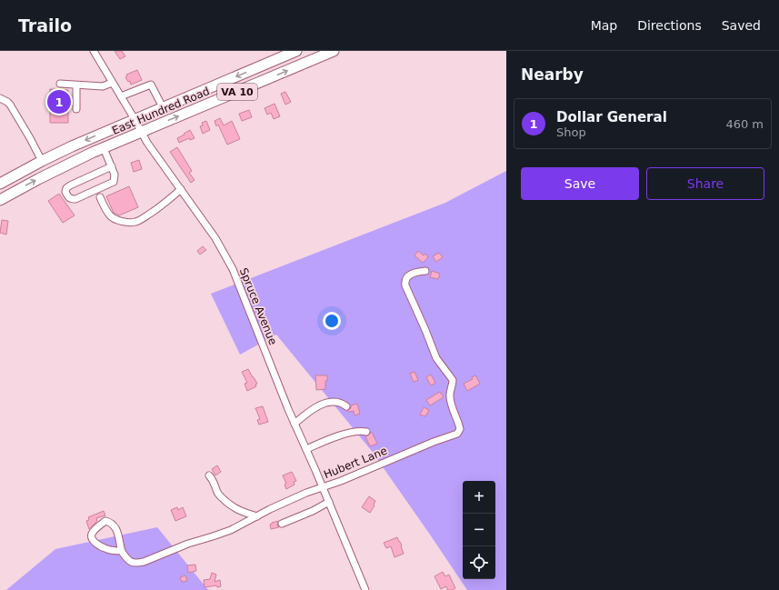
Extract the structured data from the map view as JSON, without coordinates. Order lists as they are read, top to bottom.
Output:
{
  "streets": {
    "highway": ["VA 10", "East Hundred Road"],
    "street": ["Spruce Avenue", "Hubert Lane"]
  },
  "crossings": [
    ["East Hundred Road", "Spruce Avenue"],
    ["Spruce Avenue", "Hubert Lane"]
  ],
  "page": {
    "header": "Trailo",
    "nav": ["Map", "Directions", "Saved"],
    "heading": "Nearby",
    "pins": "1",
    "list": [
      {
        "mark": "1",
        "name": "Dollar General",
        "note": "Shop",
        "value": "460 m"
      }
    ],
    "buttons": ["Save", "Share"],
    "map_buttons": ["+", "−"]
  }
}
